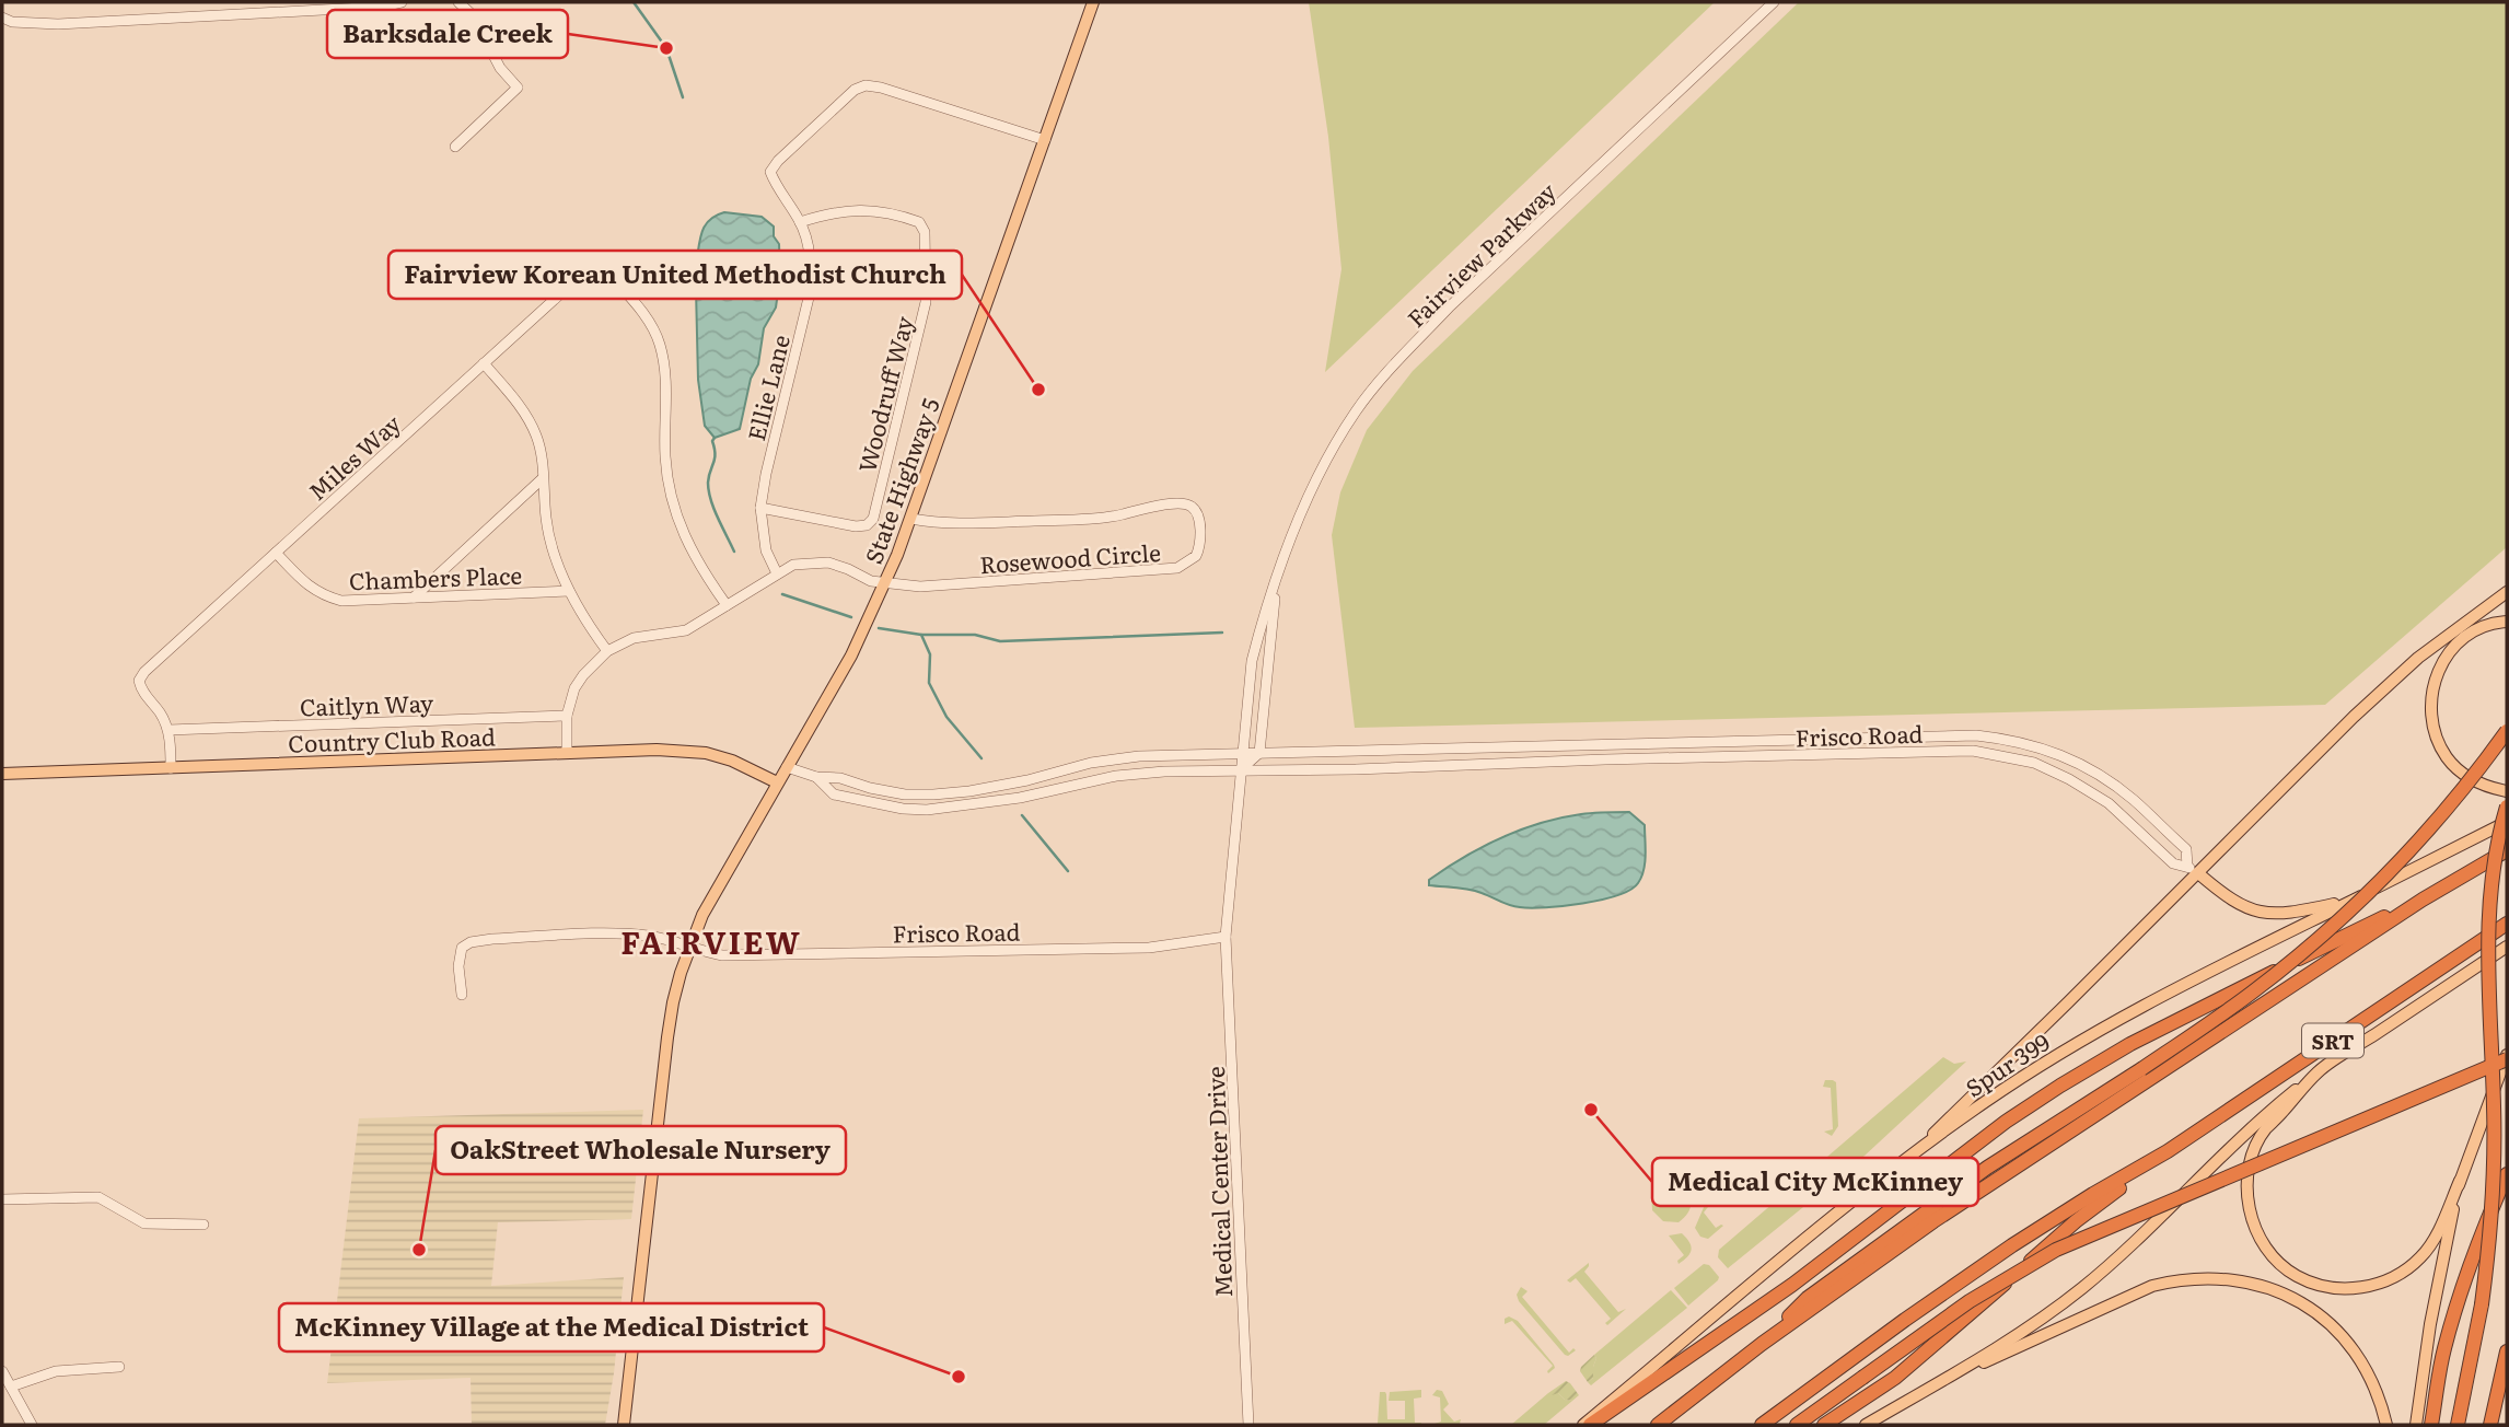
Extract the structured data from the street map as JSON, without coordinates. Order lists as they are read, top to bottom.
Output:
{
  "streets": {
    "highway": ["SRT"],
    "main road": ["State Highway 5", "Country Club Road", "Spur 399"],
    "street": [
      "Fairview Parkway",
      "Ellie Lane",
      "Woodruff Way",
      "Miles Way",
      "Rosewood Circle",
      "Chambers Place",
      "Caitlyn Way",
      "Frisco Road",
      "Medical Center Drive"
    ]
  },
  "crossings": [
    ["Fairview Parkway", "Frisco Road"],
    ["Fairview Parkway", "Medical Center Drive"],
    ["Ellie Lane", "Woodruff Way"],
    ["Ellie Lane", "State Highway 5"],
    ["Miles Way", "Chambers Place"],
    ["Miles Way", "Caitlyn Way"],
    ["State Highway 5", "Rosewood Circle"],
    ["State Highway 5", "Frisco Road"],
    ["State Highway 5", "Country Club Road"],
    ["Frisco Road", "Medical Center Drive"]
  ],
  "districts": ["FAIRVIEW"],
  "places": [
    "Barksdale Creek",
    "Fairview Korean United Methodist Church",
    "Medical City McKinney",
    "OakStreet Wholesale Nursery",
    "McKinney Village at the Medical District"
  ]
}
